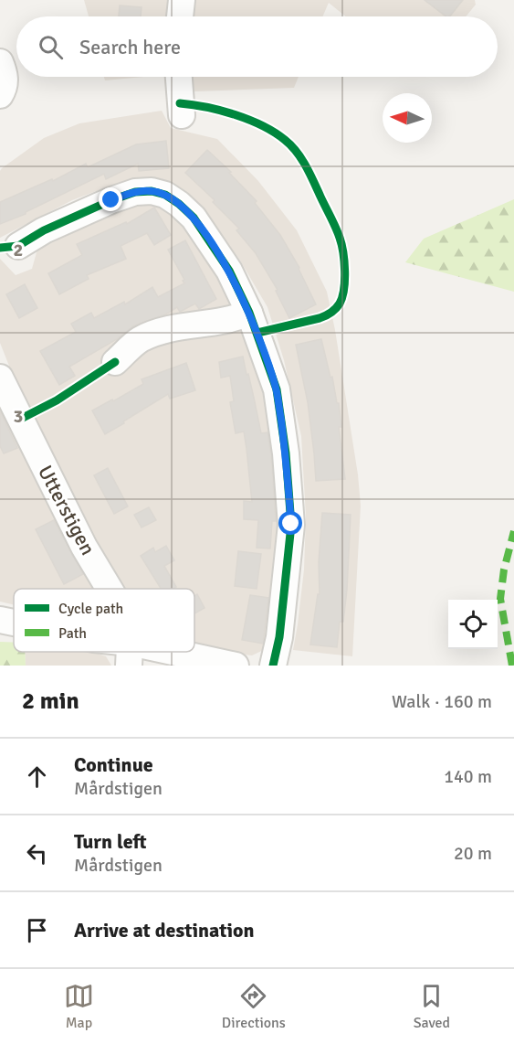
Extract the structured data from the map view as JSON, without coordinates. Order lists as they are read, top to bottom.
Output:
{
  "streets": {
    "street": ["Utterstigen"]
  },
  "legend": ["Cycle path", "Path"],
  "north": "left",
  "page": {
    "search": "Search here",
    "heading": ["2 min", "Walk · 160 m"],
    "list": [
      ["Continue", "Mårdstigen", "140 m"],
      ["Turn left", "Mårdstigen", "20 m"],
      "Arrive at destination"
    ],
    "nav": ["Map", "Directions", "Saved"]
  },
  "grid": {
    "rows": ["2", "3"]
  }
}
